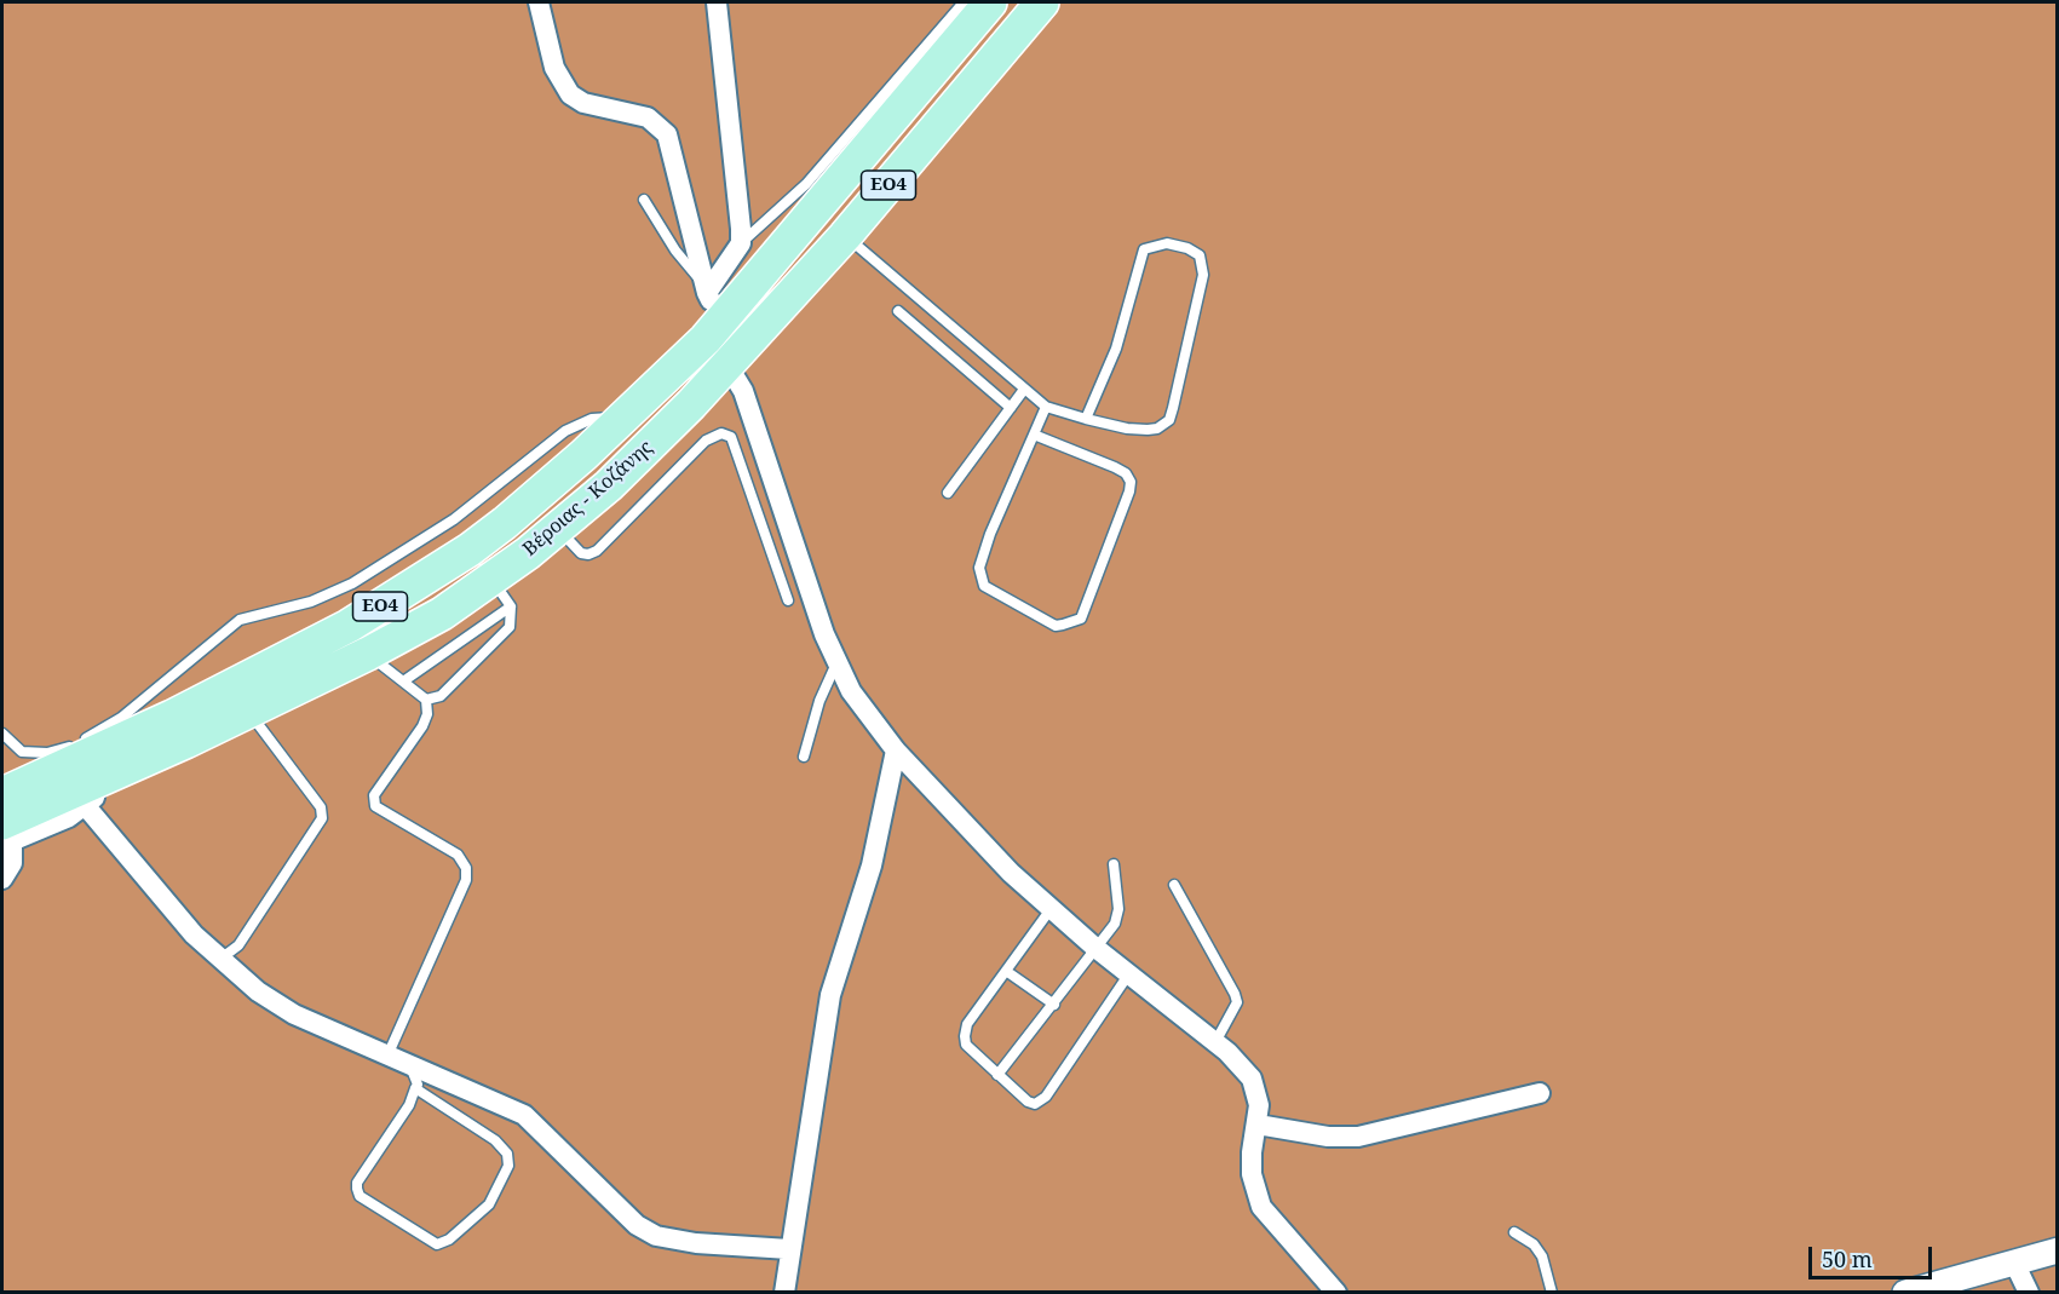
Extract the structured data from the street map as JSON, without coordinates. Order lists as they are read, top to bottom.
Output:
{
  "streets": {
    "main road": ["ΕΟ4", "Βέροιας - Κοζάνης"]
  },
  "scale_bar": "50 m"
}
